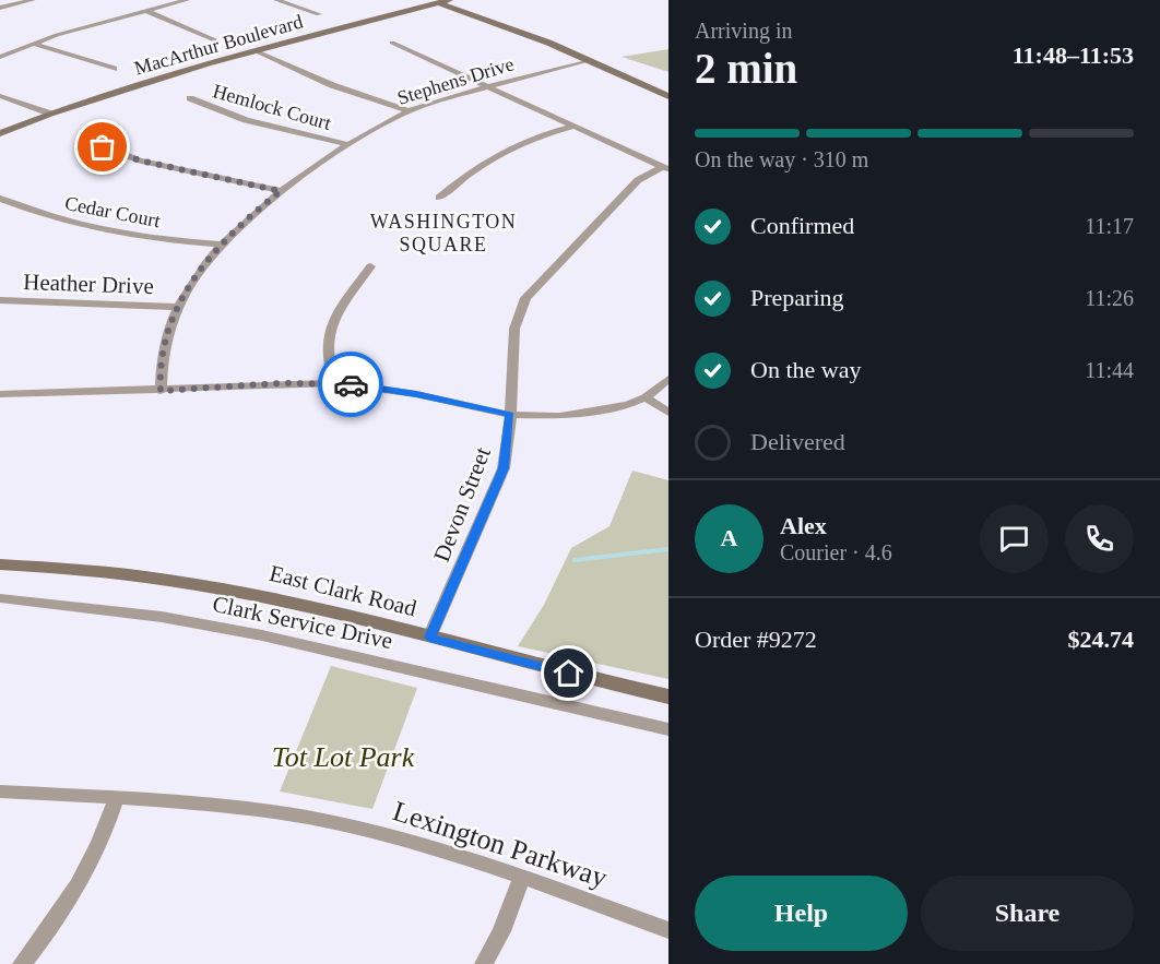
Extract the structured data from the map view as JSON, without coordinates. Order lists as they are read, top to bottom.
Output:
{
  "streets": {
    "street": [
      "MacArthur Boulevard",
      "Stephens Drive",
      "Hemlock Court",
      "Cedar Court",
      "Heather Drive",
      "Devon Street",
      "East Clark Road",
      "Clark Service Drive",
      "Lexington Parkway"
    ]
  },
  "crossings": [
    ["Stephens Drive", "Hemlock Court"],
    ["Stephens Drive", "Cedar Court"],
    ["Stephens Drive", "Heather Drive"],
    ["Devon Street", "East Clark Road"]
  ],
  "districts": ["WASHINGTON SQUARE"],
  "parks": ["Tot Lot Park"],
  "page": {
    "heading": ["2 min", "Arriving in", "11:48–11:53"],
    "panel": [
      "Alex",
      "Courier · 4.6",
      "Order #9272",
      "$24.74"
    ],
    "bar": "On the way · 310 m",
    "list": [
      ["Confirmed", "11:17"],
      ["Preparing", "11:26"],
      ["On the way", "11:44"],
      "Delivered"
    ],
    "round": "A",
    "buttons": ["Help", "Share"]
  }
}
